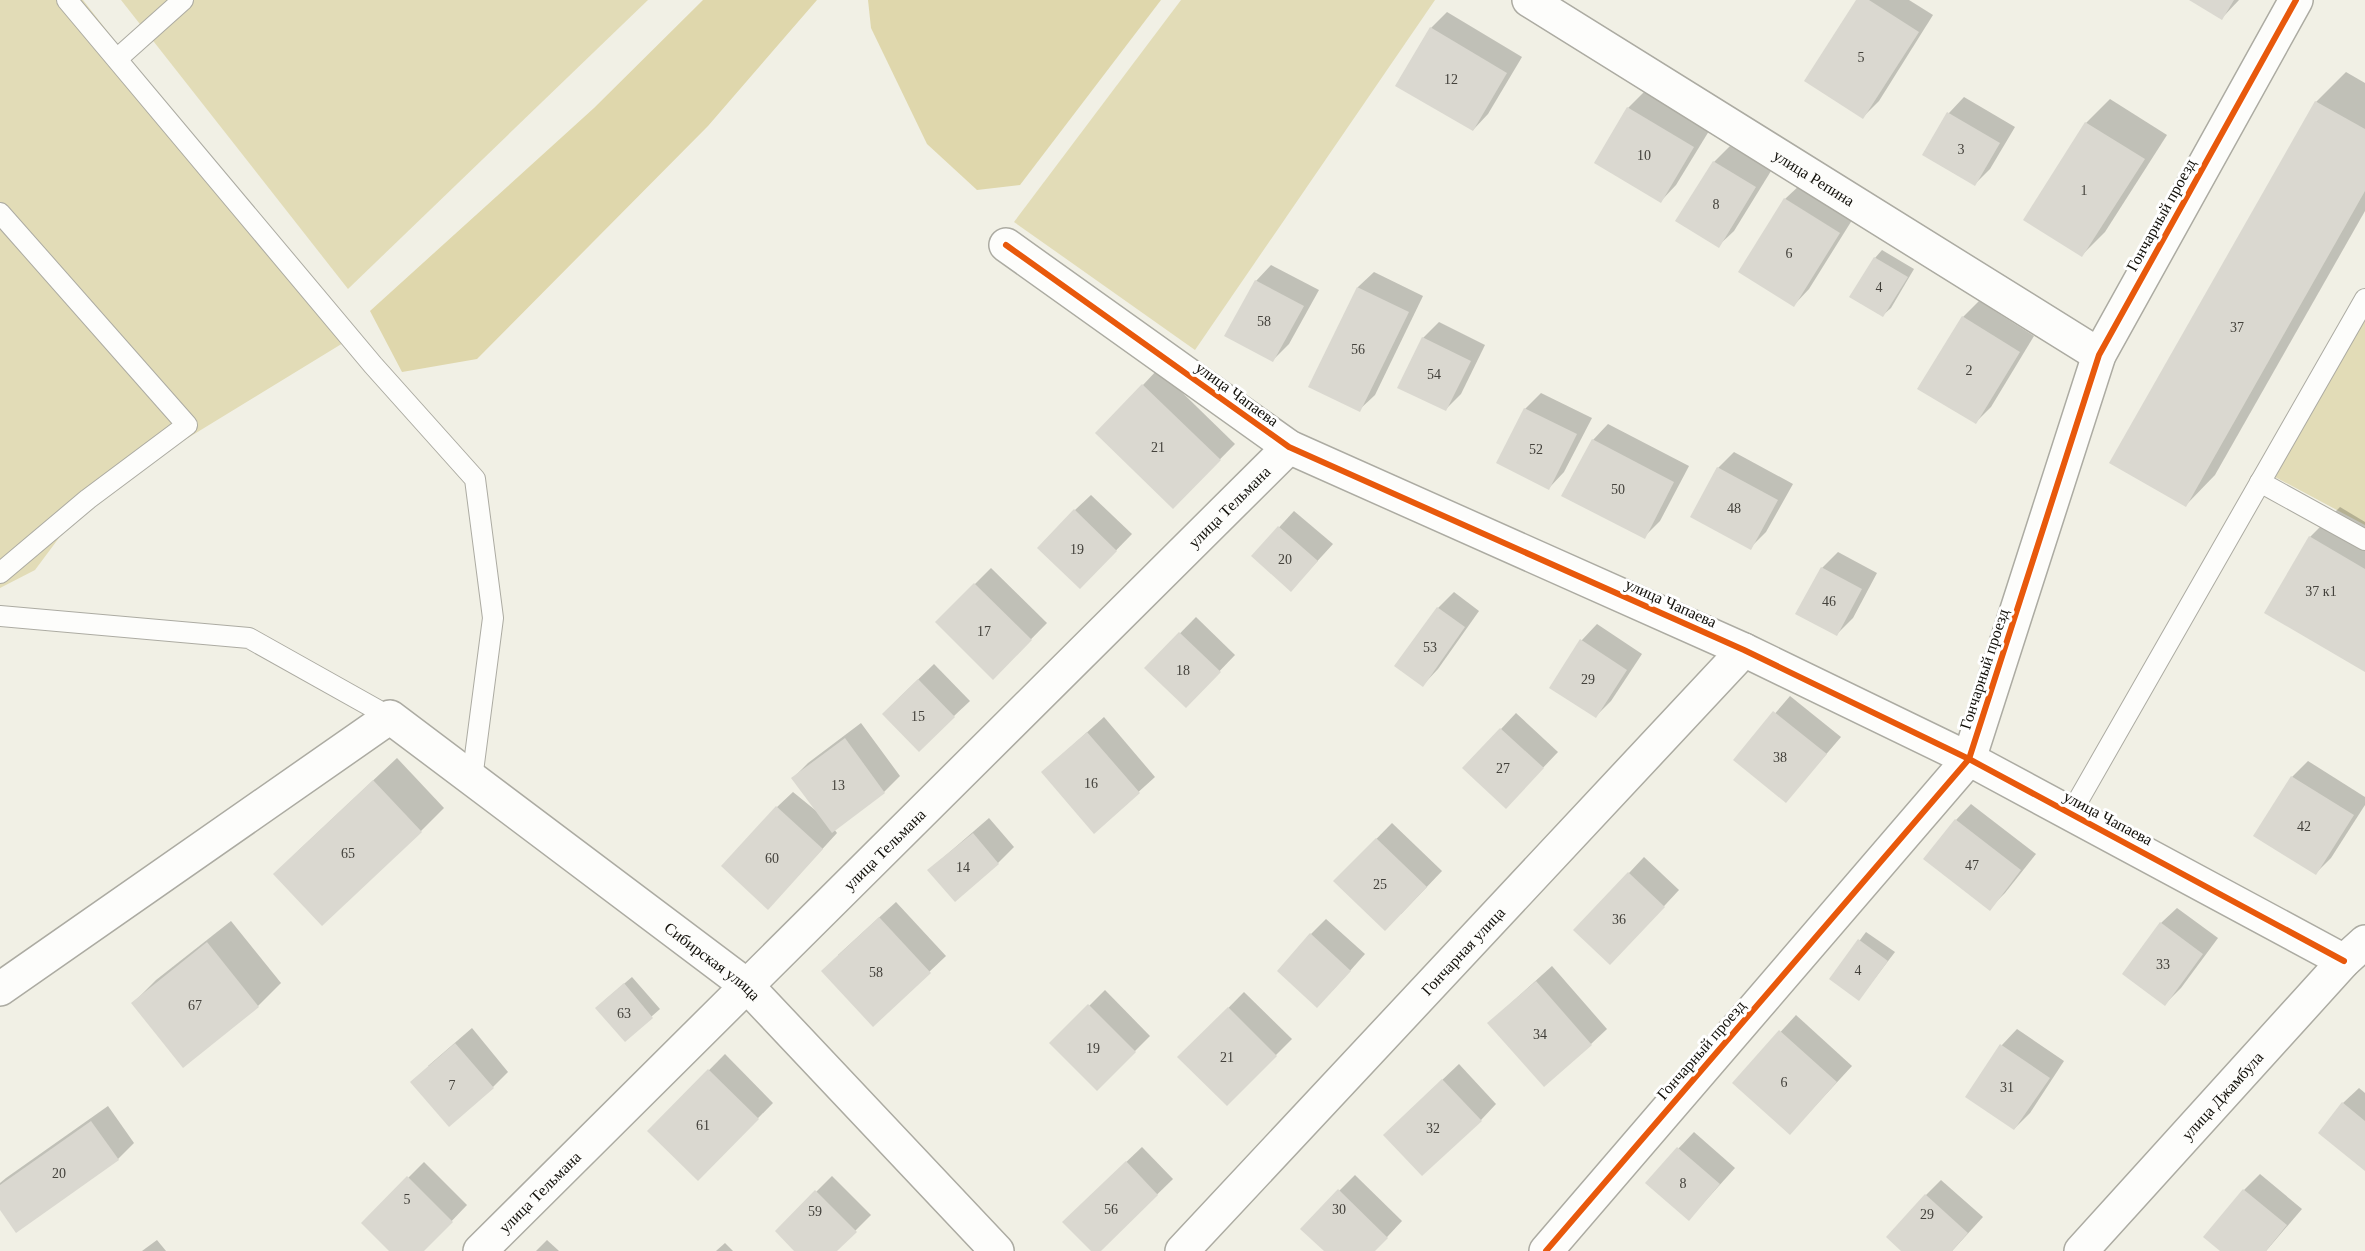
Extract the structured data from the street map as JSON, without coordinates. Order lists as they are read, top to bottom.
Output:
{
  "streets": {
    "street": [
      "улица Репина",
      "Гончарный проезд",
      "улица Чапаева",
      "улица Тельмана",
      "Гончарная улица",
      "Сибирская улица",
      "улица Джамбула"
    ]
  },
  "crossings": [
    ["улица Репина", "Гончарный проезд"],
    ["Гончарный проезд", "улица Чапаева"],
    ["улица Чапаева", "улица Тельмана"],
    ["улица Чапаева", "Гончарная улица"],
    ["улица Чапаева", "улица Джамбула"],
    ["улица Тельмана", "Сибирская улица"]
  ],
  "house_numbers": [
    "5",
    "12",
    "3",
    "10",
    "1",
    "8",
    "6",
    "4",
    "58",
    "37",
    "56",
    "2",
    "54",
    "21",
    "52",
    "50",
    "48",
    "19",
    "20",
    "37 к1",
    "46",
    "17",
    "53",
    "18",
    "29",
    "15",
    "38",
    "27",
    "16",
    "13",
    "42",
    "65",
    "60",
    "47",
    "14",
    "25",
    "36",
    "33",
    "4",
    "58",
    "67",
    "63",
    "34",
    "19",
    "21",
    "6",
    "7",
    "31",
    "61",
    "32",
    "20",
    "8",
    "5",
    "56",
    "30",
    "59",
    "29"
  ]
}
